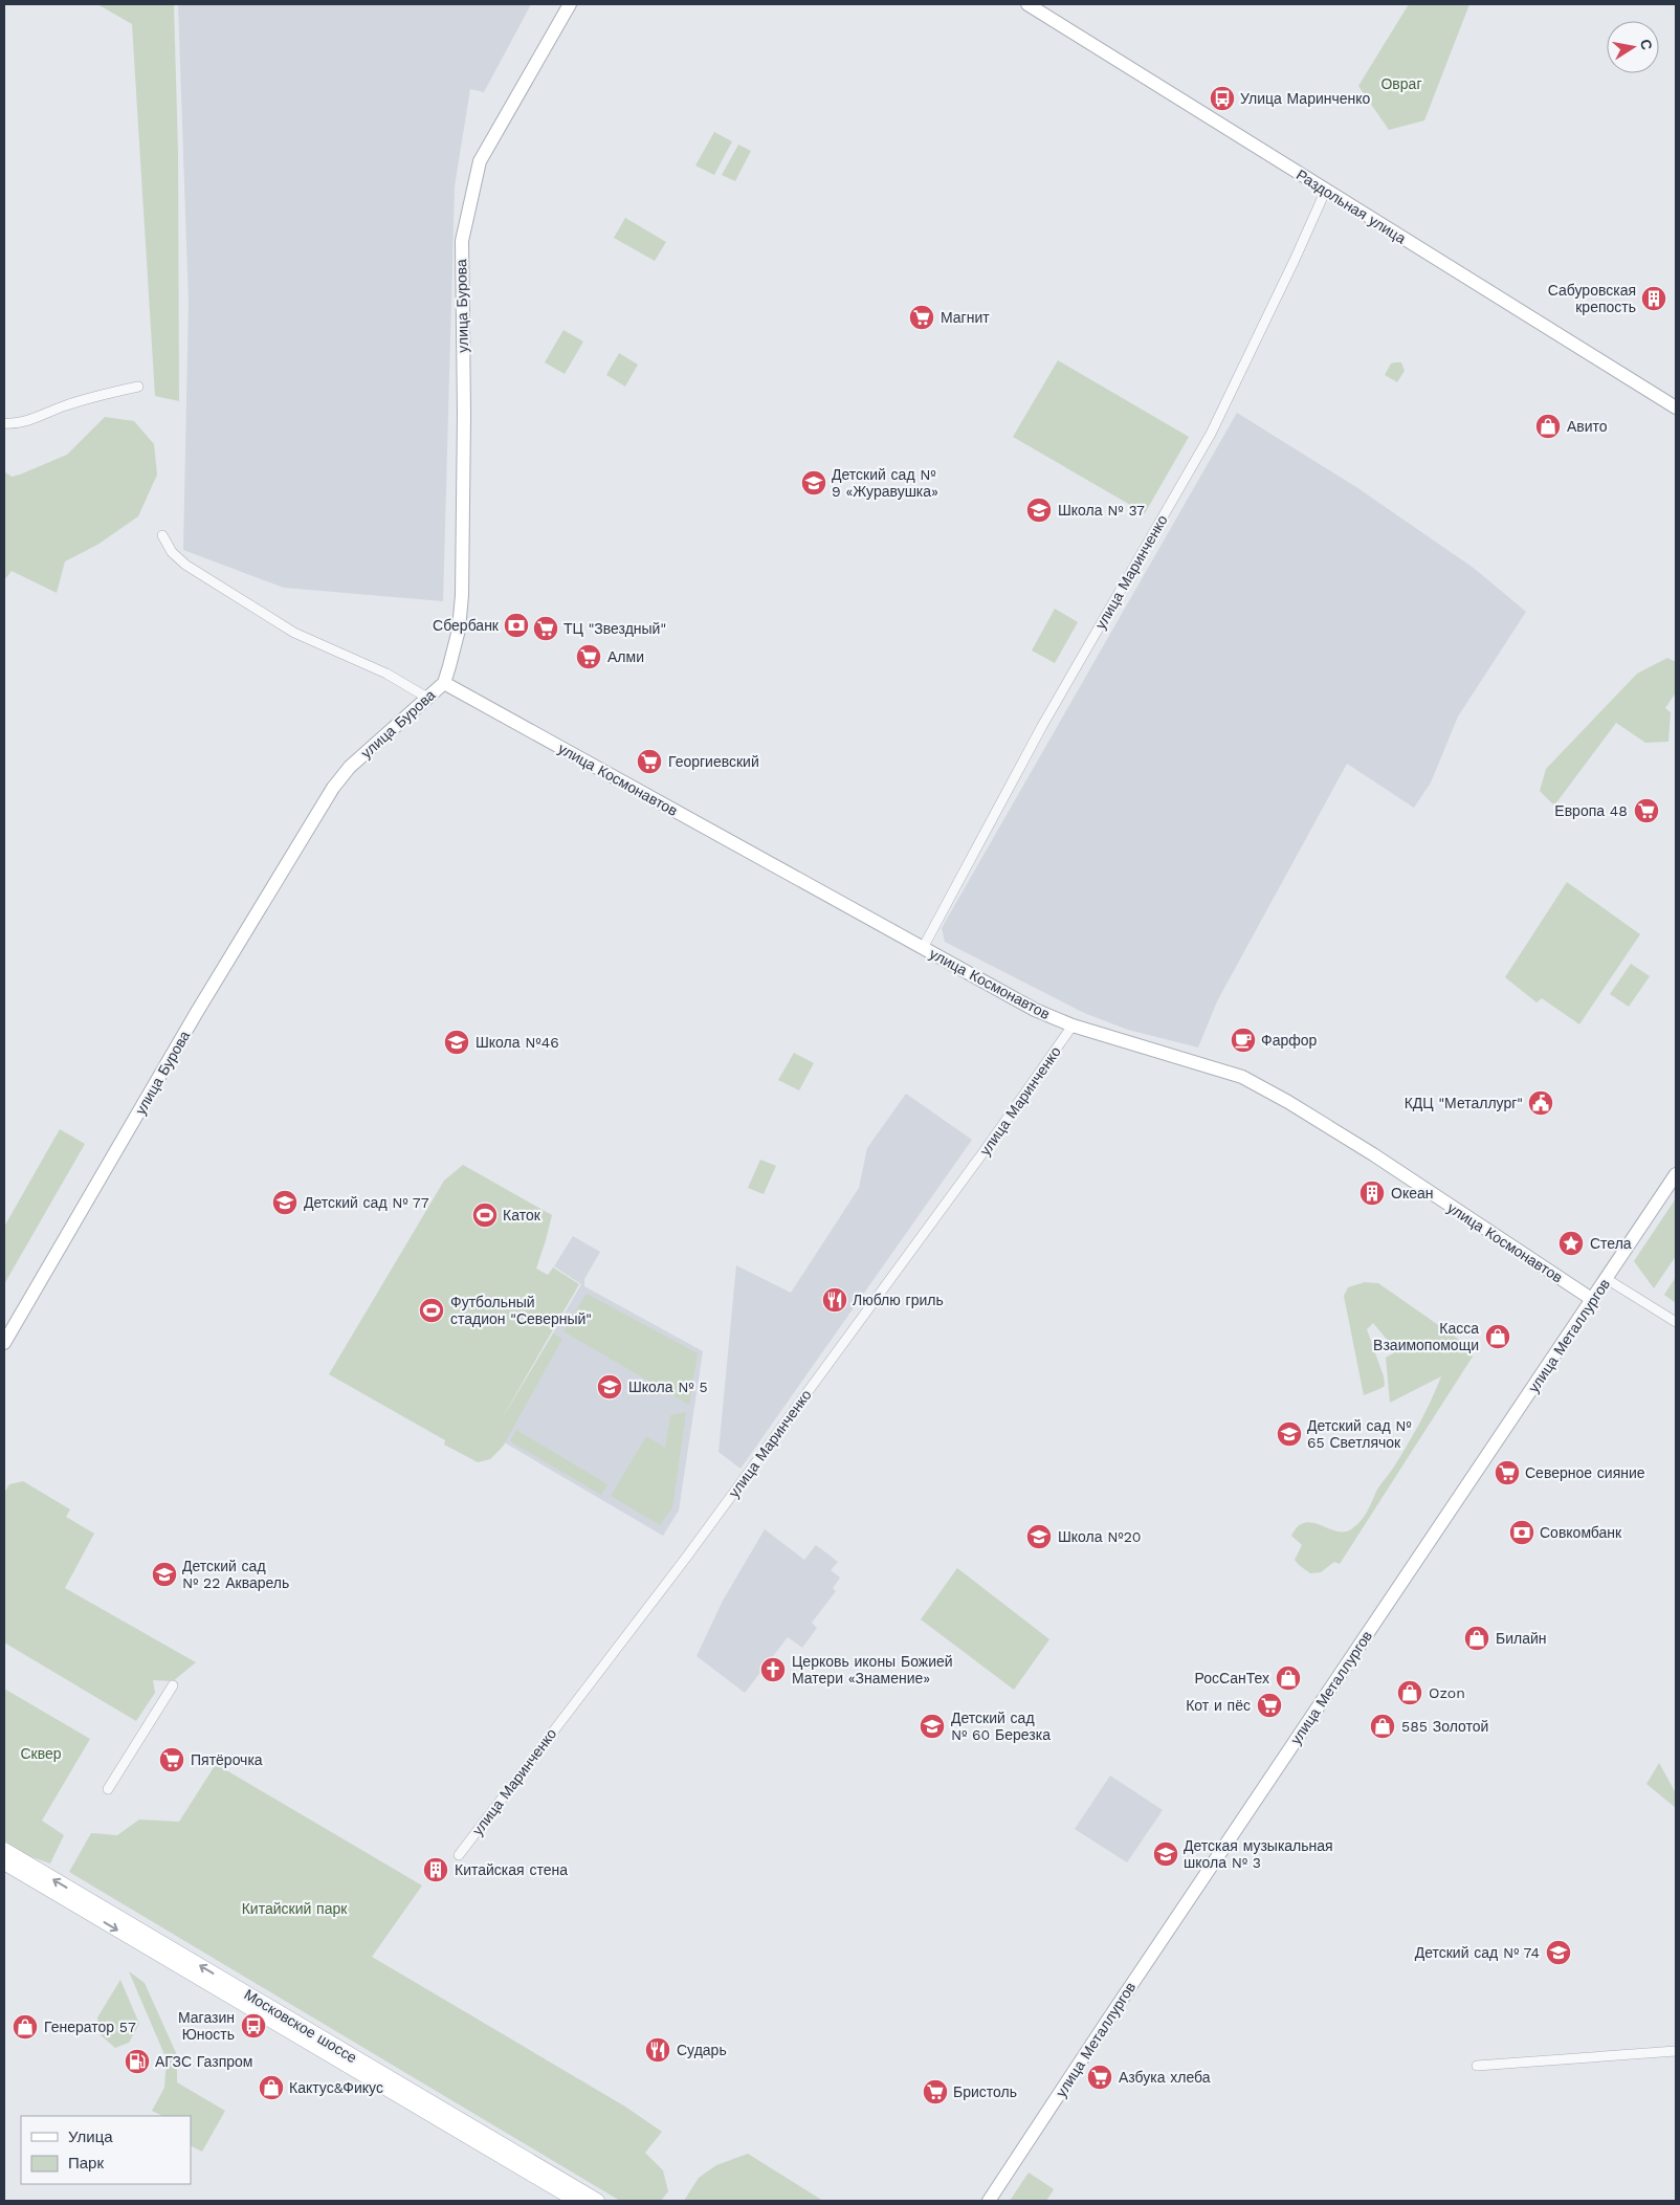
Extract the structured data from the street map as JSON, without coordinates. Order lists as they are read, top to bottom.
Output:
{
  "streets": {
    "main road": [
      "Раздольная улица",
      "улица Бурова",
      "улица Космонавтов",
      "улица Металлургов",
      "Московское шоссе"
    ],
    "street": ["улица Маринченко"]
  },
  "crossings": [
    ["Раздольная улица", "улица Маринченко"],
    ["улица Бурова", "улица Космонавтов"],
    ["улица Маринченко", "улица Космонавтов"],
    ["улица Космонавтов", "улица Металлургов"]
  ],
  "parks": ["Овраг", "Сквер", "Китайский парк"],
  "places": {
    "bus stop": ["Улица Маринченко", "Магазин Юность"],
    "building": ["Сабуровская крепость", "Океан", "Китайская стена"],
    "supermarket": [
      "Магнит",
      "ТЦ \"Звездный\"",
      "Алми",
      "Георгиевский",
      "Европа 48",
      "Северное сияние",
      "Кот и пёс",
      "Пятёрочка",
      "Азбука хлеба",
      "Бристоль"
    ],
    "shop": [
      "Авито",
      "Касса Взаимопомощи",
      "Билайн",
      "РосСанТех",
      "Ozon",
      "585 Золотой",
      "Генератор 57",
      "Кактус&Фикус"
    ],
    "school or university": [
      "Детский сад № 9 «Журавушка»",
      "Школа № 37",
      "Школа №46",
      "Детский сад № 77",
      "Школа № 5",
      "Детский сад № 65 Светлячок",
      "Школа №20",
      "Детский сад № 22 Акварель",
      "Детский сад № 60 Березка",
      "Детская музыкальная школа № 3",
      "Детский сад № 74"
    ],
    "bank": ["Сбербанк", "Совкомбанк"],
    "cafe": ["Фарфор"],
    "public building": ["КДЦ \"Металлург\""],
    "sports": ["Каток", "Футбольный стадион \"Северный\""],
    "place": ["Стела"],
    "restaurant": ["Люблю гриль", "Сударь"],
    "church": ["Церковь иконы Божией Матери «Знамение»"],
    "fuel station": ["АГЗС Газпром"]
  },
  "legend": ["Улица", "Парк"],
  "north": "right"
}
